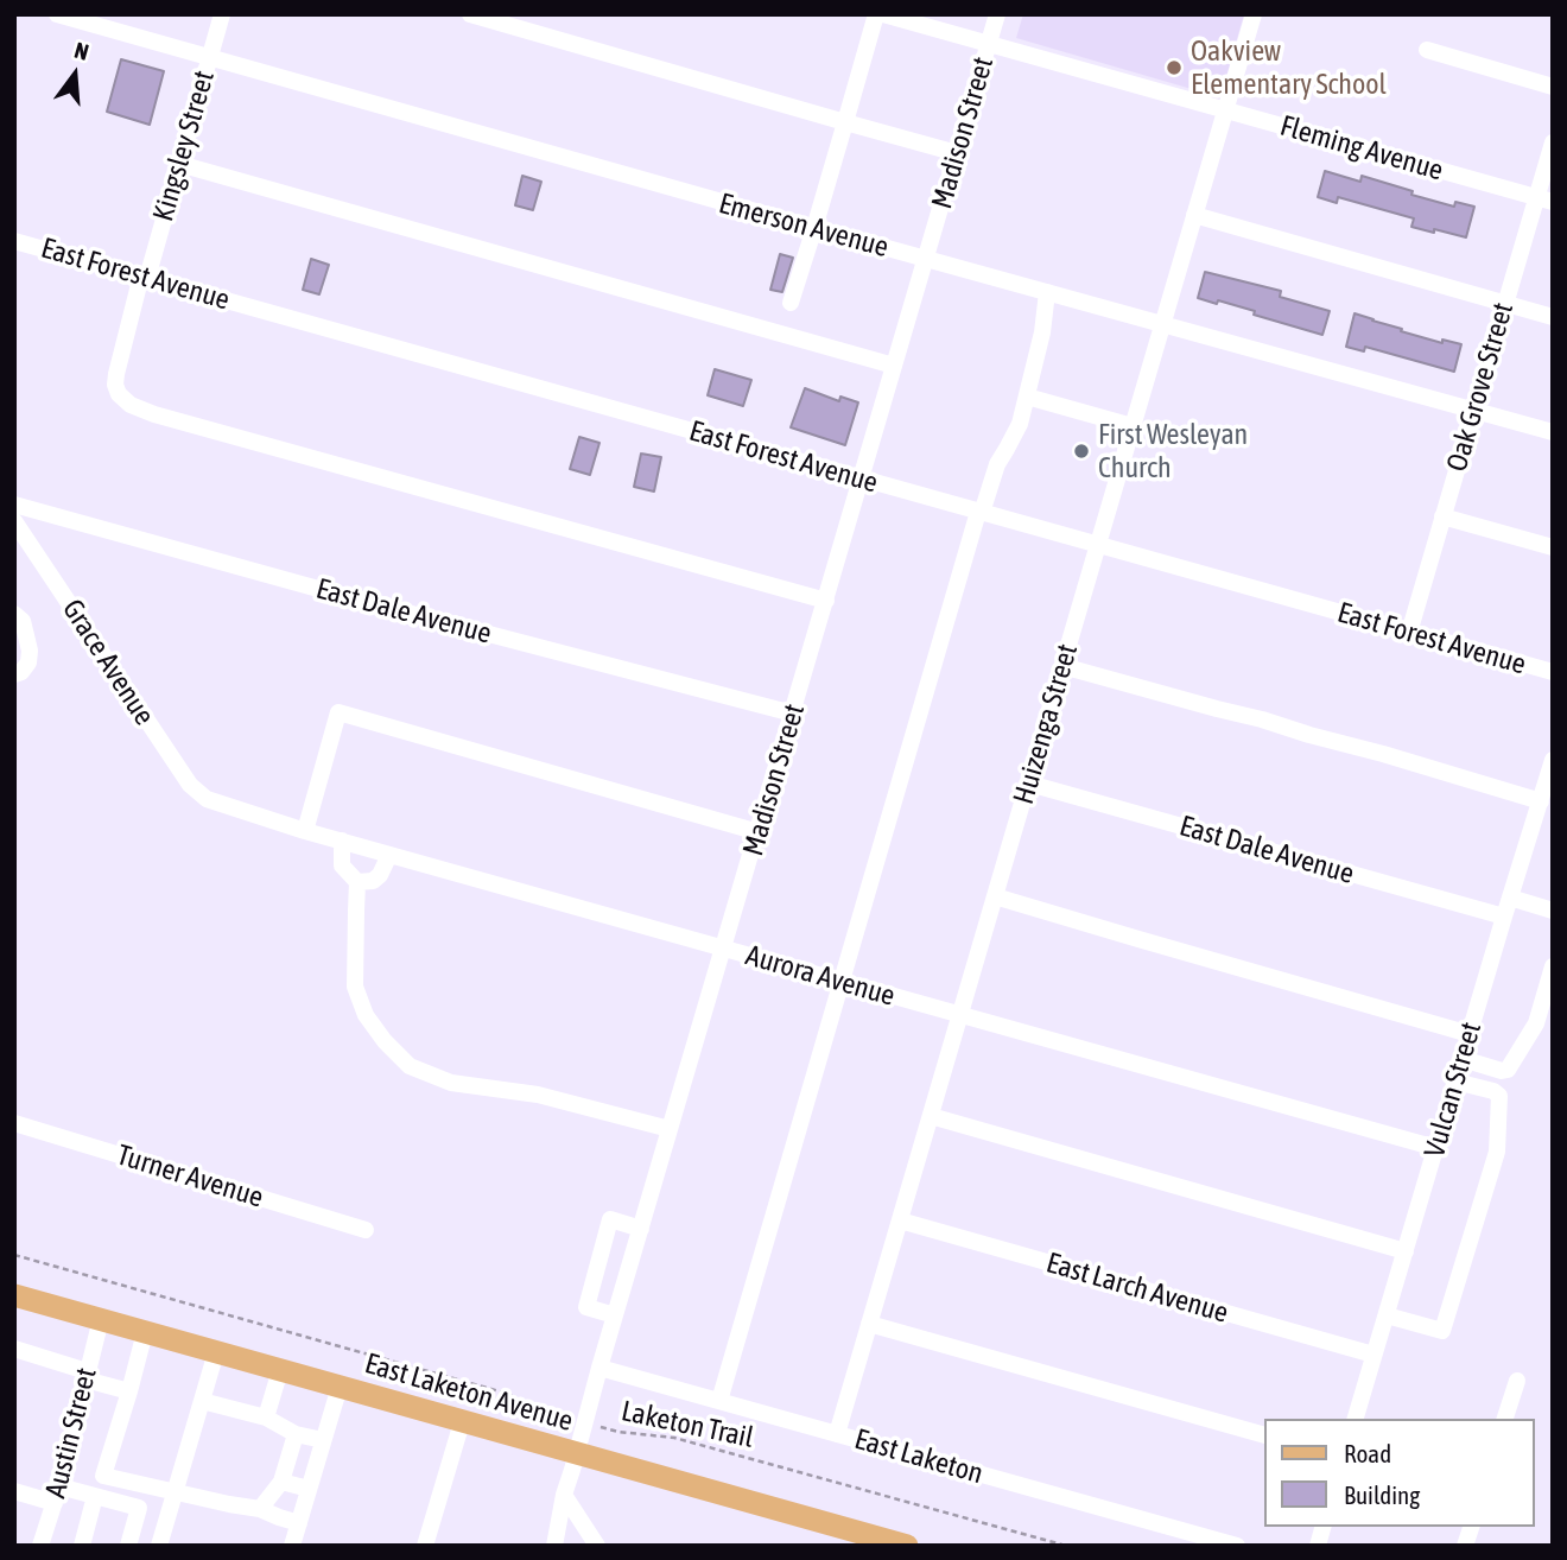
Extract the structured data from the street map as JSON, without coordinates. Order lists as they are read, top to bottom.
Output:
{
  "streets": {
    "main road": ["East Laketon Avenue"],
    "street": [
      "Madison Street",
      "Kingsley Street",
      "Fleming Avenue",
      "Emerson Avenue",
      "East Forest Avenue",
      "Oak Grove Street",
      "East Dale Avenue",
      "Grace Avenue",
      "Huizenga Street",
      "Aurora Avenue",
      "Vulcan Street",
      "Turner Avenue",
      "East Larch Avenue",
      "Austin Street",
      "East Laketon"
    ],
    "path": ["Laketon Trail"]
  },
  "crossings": [
    ["Madison Street", "Kingsley Street"],
    ["Madison Street", "Fleming Avenue"],
    ["Madison Street", "Emerson Avenue"],
    ["Madison Street", "East Forest Avenue"],
    ["Madison Street", "East Dale Avenue"],
    ["Madison Street", "Aurora Avenue"],
    ["Madison Street", "East Laketon Avenue"],
    ["Madison Street", "Laketon Trail"],
    ["Madison Street", "East Laketon"],
    ["Kingsley Street", "Emerson Avenue"],
    ["Kingsley Street", "East Forest Avenue"],
    ["Fleming Avenue", "Oak Grove Street"],
    ["Fleming Avenue", "Huizenga Street"],
    ["Emerson Avenue", "Oak Grove Street"],
    ["Emerson Avenue", "Huizenga Street"],
    ["East Forest Avenue", "Oak Grove Street"],
    ["East Forest Avenue", "Huizenga Street"],
    ["East Dale Avenue", "Huizenga Street"],
    ["East Dale Avenue", "Vulcan Street"],
    ["Grace Avenue", "Aurora Avenue"],
    ["Huizenga Street", "Aurora Avenue"],
    ["Huizenga Street", "East Larch Avenue"],
    ["Huizenga Street", "East Laketon"],
    ["Aurora Avenue", "Vulcan Street"],
    ["Vulcan Street", "East Larch Avenue"],
    ["East Laketon Avenue", "Austin Street"]
  ],
  "places": ["Oakview Elementary School", "First Wesleyan Church"],
  "legend": ["Road", "Building"],
  "north": "top"
}
